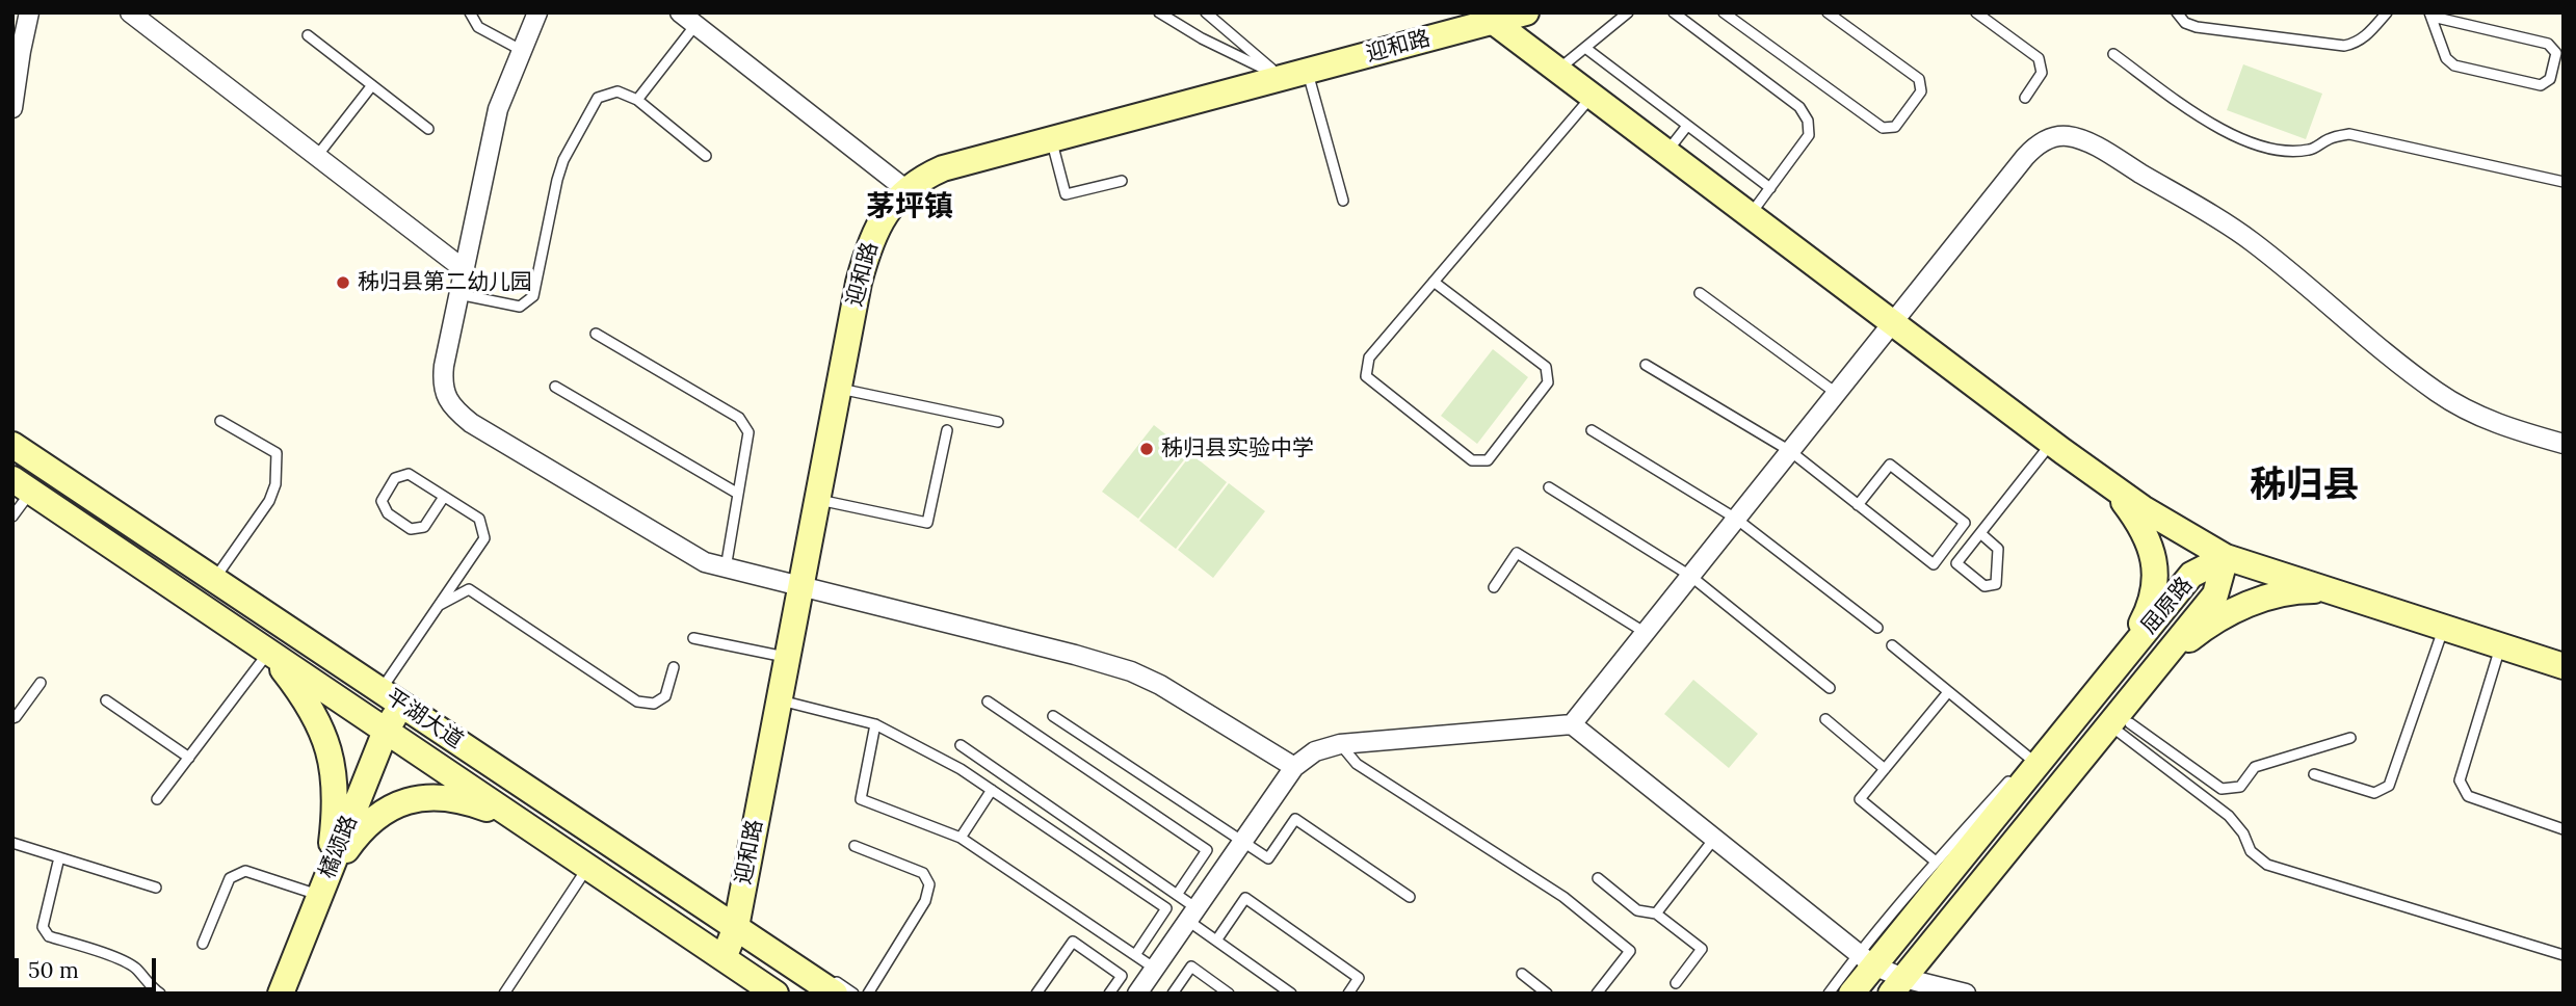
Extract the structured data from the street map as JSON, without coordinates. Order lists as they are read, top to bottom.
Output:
{
  "streets": {
    "main road": [
      "迎和路",
      "屈原路",
      "平湖大道",
      "橘颂路"
    ]
  },
  "crossings": [
    ["迎和路", "平湖大道"],
    ["平湖大道", "橘颂路"]
  ],
  "districts": ["茅坪镇", "秭归县"],
  "places": ["秭归县第二幼儿园", "秭归县实验中学"],
  "scale_bar": "50 m"
}
